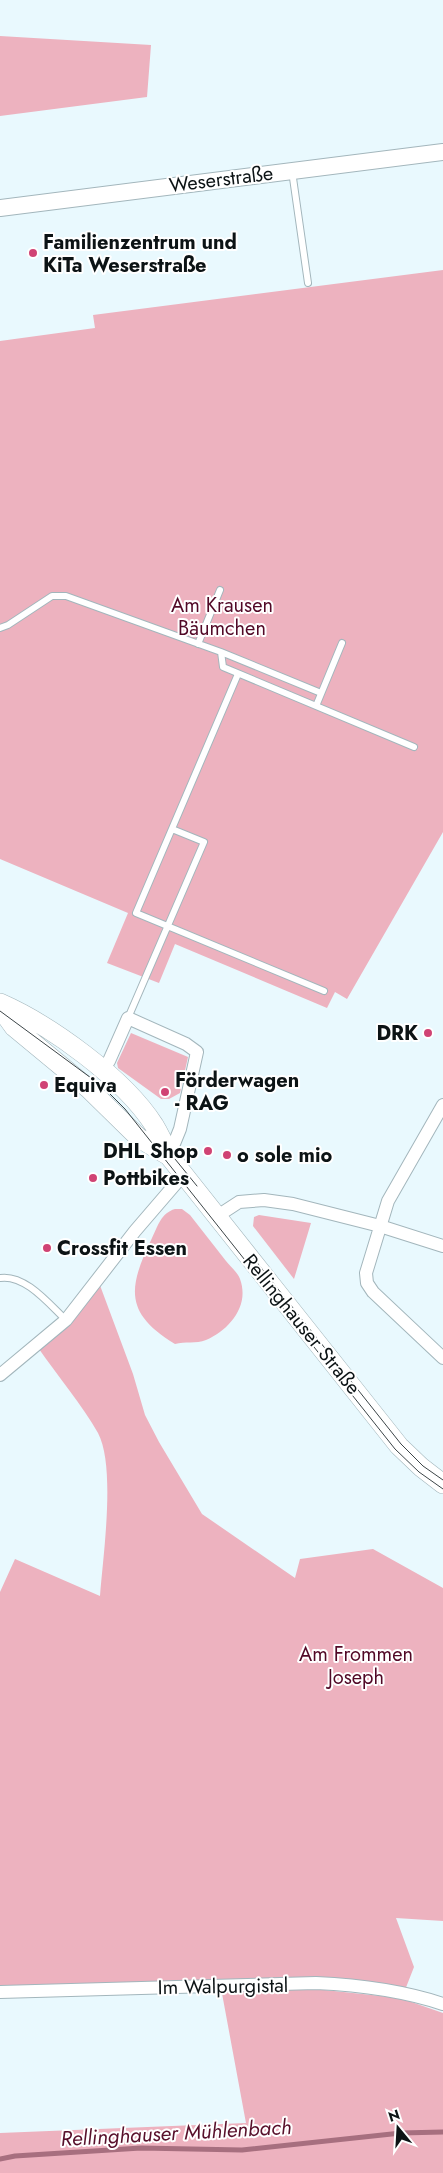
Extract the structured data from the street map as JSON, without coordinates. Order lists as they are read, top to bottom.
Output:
{
  "streets": {
    "main road": ["Rellinghauser Straße"],
    "street": ["Weserstraße", "Im Walpurgistal"]
  },
  "water": ["Rellinghauser Mühlenbach"],
  "parks": ["Am Krausen Bäumchen", "Am Frommen Joseph"],
  "places": [
    "Familienzentrum und KiTa Weserstraße",
    "DRK",
    "Equiva",
    "Förderwagen - RAG",
    "DHL Shop",
    "o sole mio",
    "Pottbikes",
    "Crossfit Essen"
  ],
  "north": "top"
}
